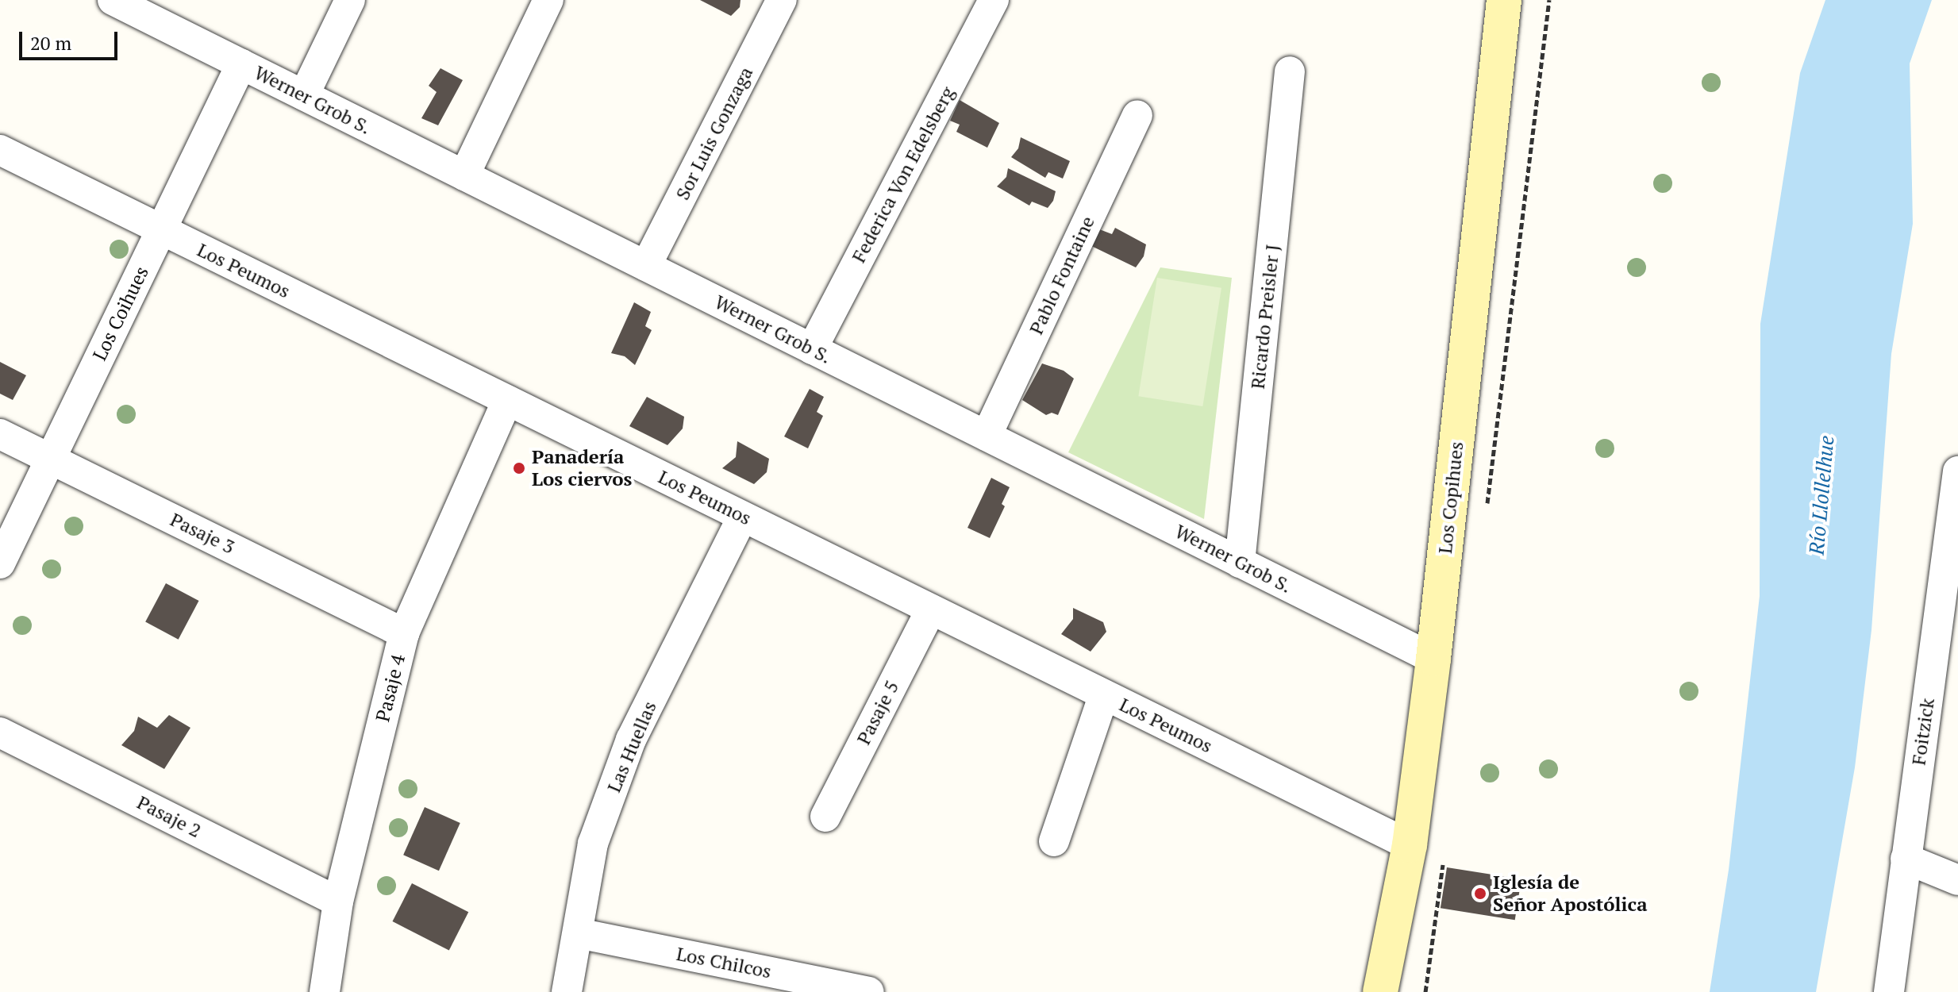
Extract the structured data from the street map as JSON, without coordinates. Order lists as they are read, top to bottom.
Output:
{
  "streets": {
    "main road": ["Los Copihues"],
    "street": [
      "Werner Grob S.",
      "Sor Luis Gonzaga",
      "Federica Von Edelsberg",
      "Los Peumos",
      "Pablo Fontaine",
      "Los Coihues",
      "Ricardo Preisler J",
      "Pasaje 3",
      "Pasaje 4",
      "Pasaje 5",
      "Foitzick",
      "Las Huellas",
      "Pasaje 2",
      "Los Chilcos"
    ]
  },
  "crossings": [
    ["Werner Grob S.", "Sor Luis Gonzaga"],
    ["Werner Grob S.", "Federica Von Edelsberg"],
    ["Werner Grob S.", "Pablo Fontaine"],
    ["Werner Grob S.", "Los Coihues"],
    ["Werner Grob S.", "Ricardo Preisler J"],
    ["Werner Grob S.", "Los Copihues"],
    ["Los Peumos", "Los Coihues"],
    ["Los Peumos", "Los Copihues"],
    ["Los Peumos", "Pasaje 4"],
    ["Los Peumos", "Pasaje 5"],
    ["Los Peumos", "Las Huellas"],
    ["Los Coihues", "Pasaje 3"],
    ["Pasaje 3", "Pasaje 4"],
    ["Pasaje 4", "Pasaje 2"],
    ["Las Huellas", "Los Chilcos"]
  ],
  "water": ["Río Llollelhue"],
  "places": ["Panadería Los ciervos", "Iglesía de Señor Apostólica"],
  "scale_bar": "20 m"
}
